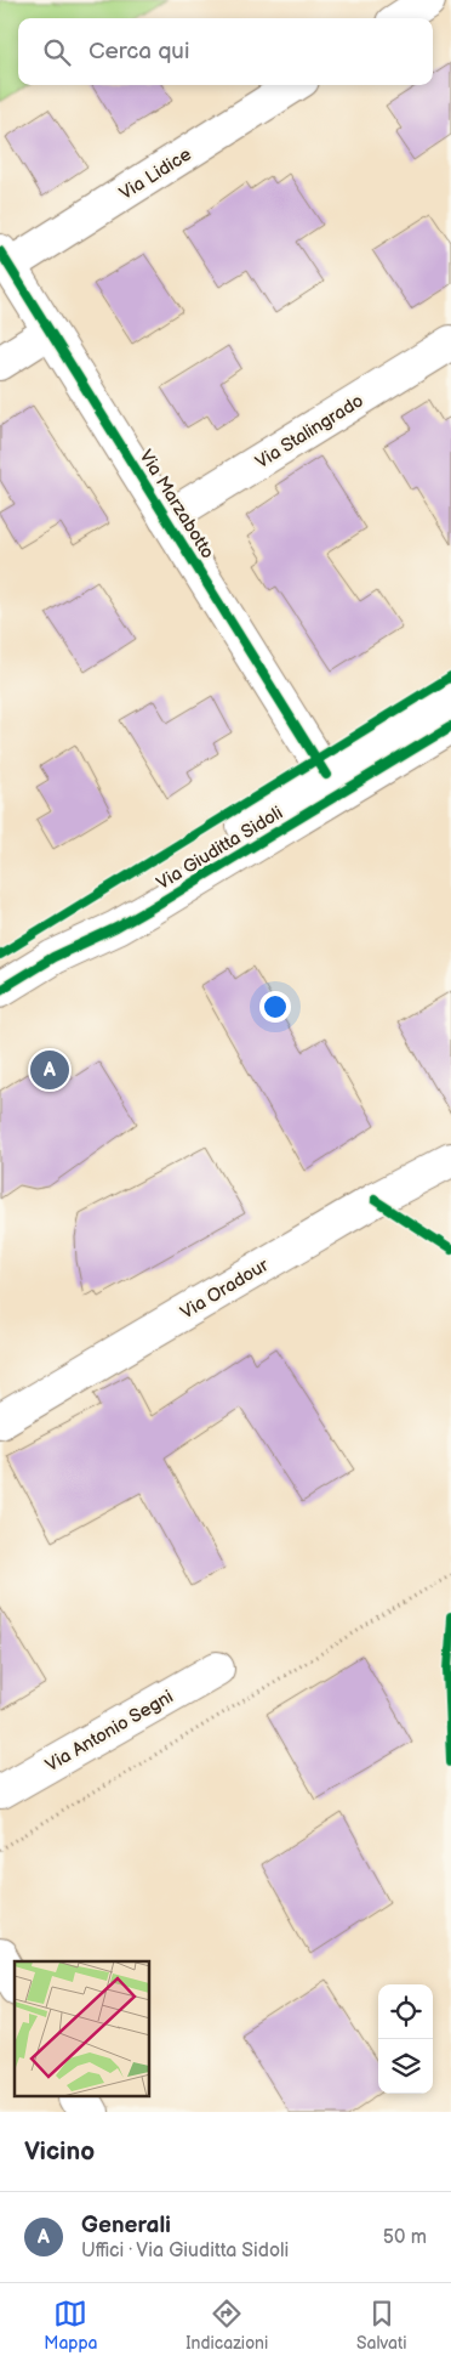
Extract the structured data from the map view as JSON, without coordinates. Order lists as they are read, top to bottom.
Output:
{
  "streets": {
    "street": [
      "Via Lidice",
      "Via Stalingrado",
      "Via Marzabotto",
      "Via Giuditta Sidoli",
      "Via Oradour",
      "Via Antonio Segni"
    ]
  },
  "crossings": [
    ["Via Lidice", "Via Marzabotto"],
    ["Via Stalingrado", "Via Marzabotto"],
    ["Via Marzabotto", "Via Giuditta Sidoli"]
  ],
  "page": {
    "search": "Cerca qui",
    "pins": "A",
    "heading": "Vicino",
    "list": [
      {
        "mark": "A",
        "name": "Generali",
        "note": "Uffici · Via Giuditta Sidoli",
        "value": "50 m"
      }
    ],
    "nav": ["Mappa", "Indicazioni", "Salvati"]
  }
}
